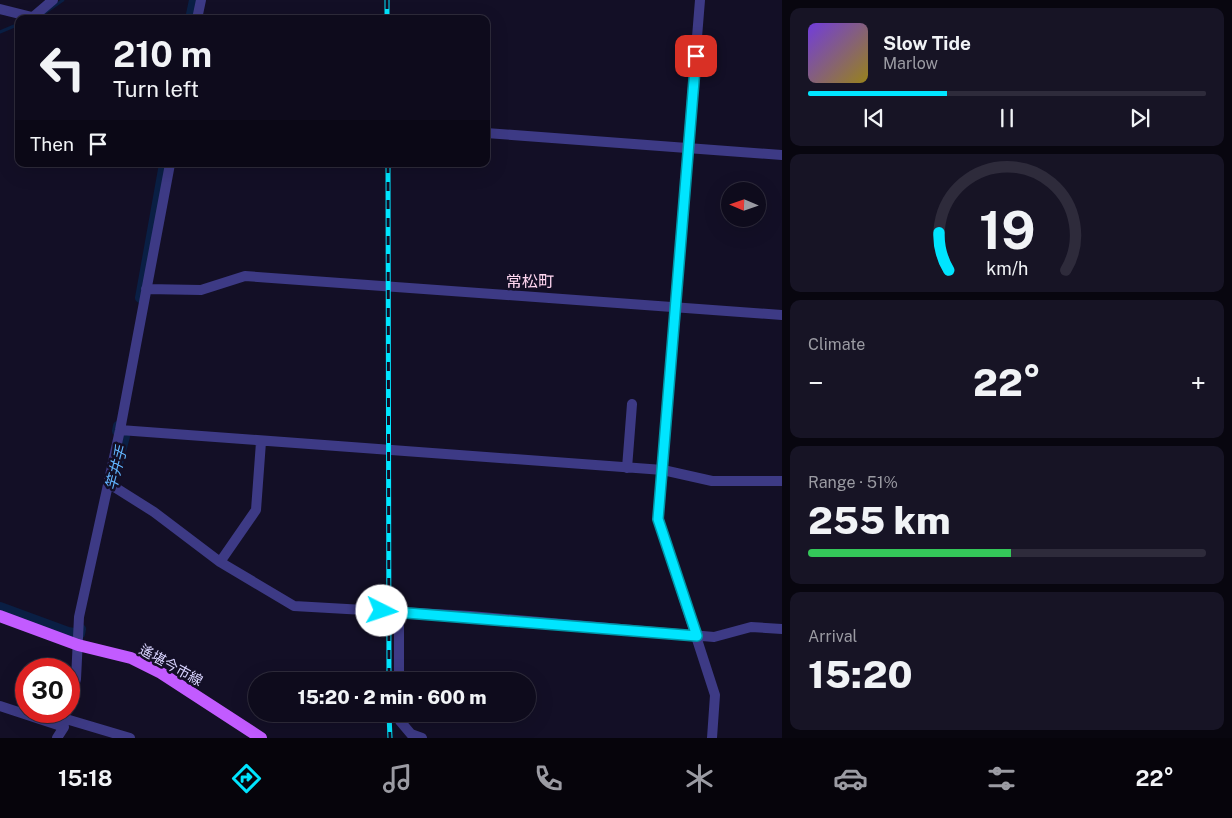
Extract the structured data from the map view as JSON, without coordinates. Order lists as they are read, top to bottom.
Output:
{
  "streets": {
    "main road": ["遙堪今市線"]
  },
  "districts": ["常松町"],
  "water": ["竿井手"],
  "north": "left",
  "page": {
    "turn": ["210 m", "Turn left"],
    "song": ["Slow Tide", "Marlow"],
    "then": "Then",
    "tile": [
      "Climate",
      ["Range · 51%", "255 km"],
      ["Arrival", "15:20"]
    ],
    "heat": ["−", "22°", "+"],
    "limit": "30",
    "trip": "15:20 · 2 min · 600 m",
    "tabs": ["15:18", "22°"],
    "gauge": ["19", "km/h"]
  }
}
